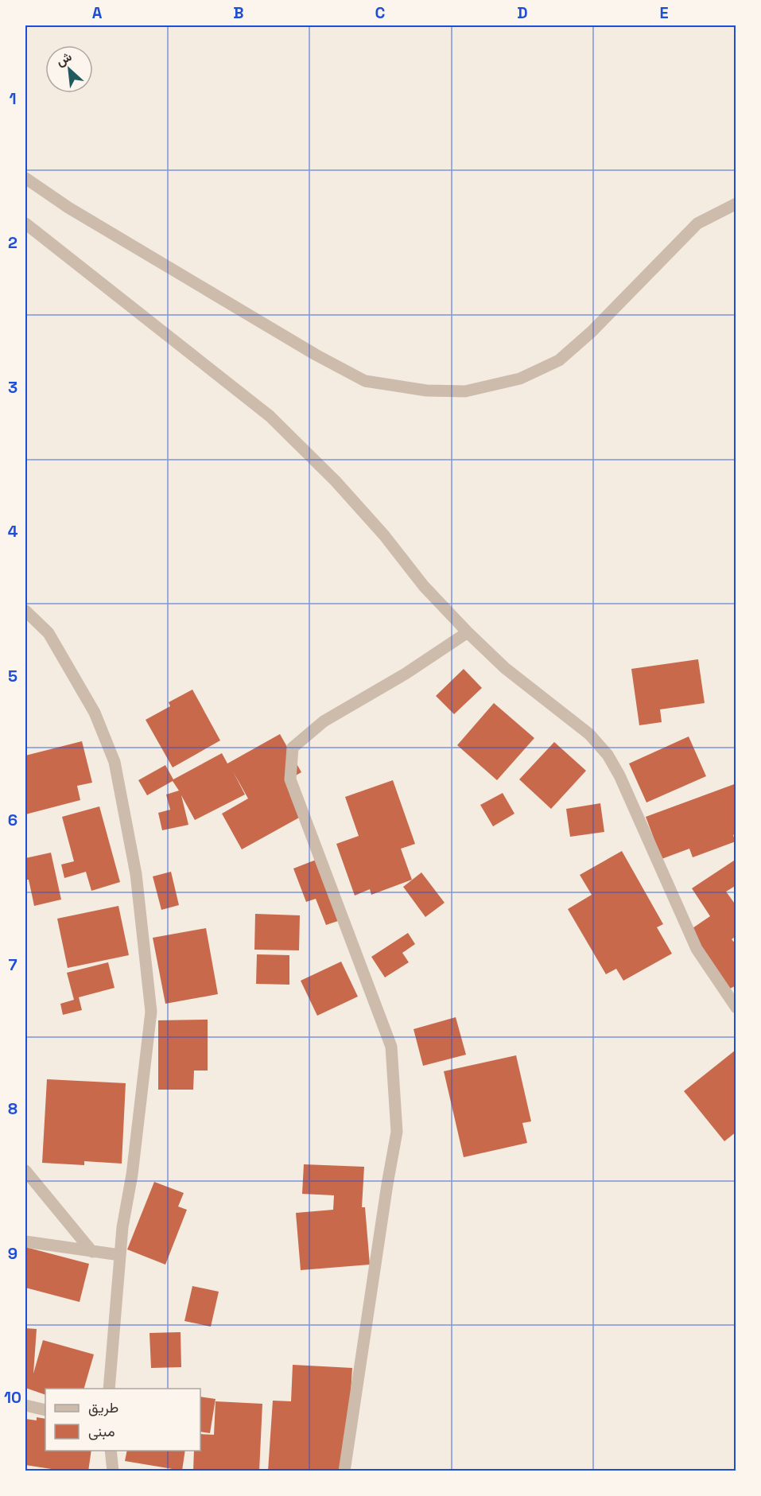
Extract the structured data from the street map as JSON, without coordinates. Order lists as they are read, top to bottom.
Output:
{
  "legend": ["طريق", "مبنى"],
  "north": "top left",
  "grid": {
    "columns": [
      "A",
      "B",
      "C",
      "D",
      "E"
    ],
    "rows": [
      "1",
      "2",
      "3",
      "4",
      "5",
      "6",
      "7",
      "8",
      "9",
      "10"
    ]
  }
}
